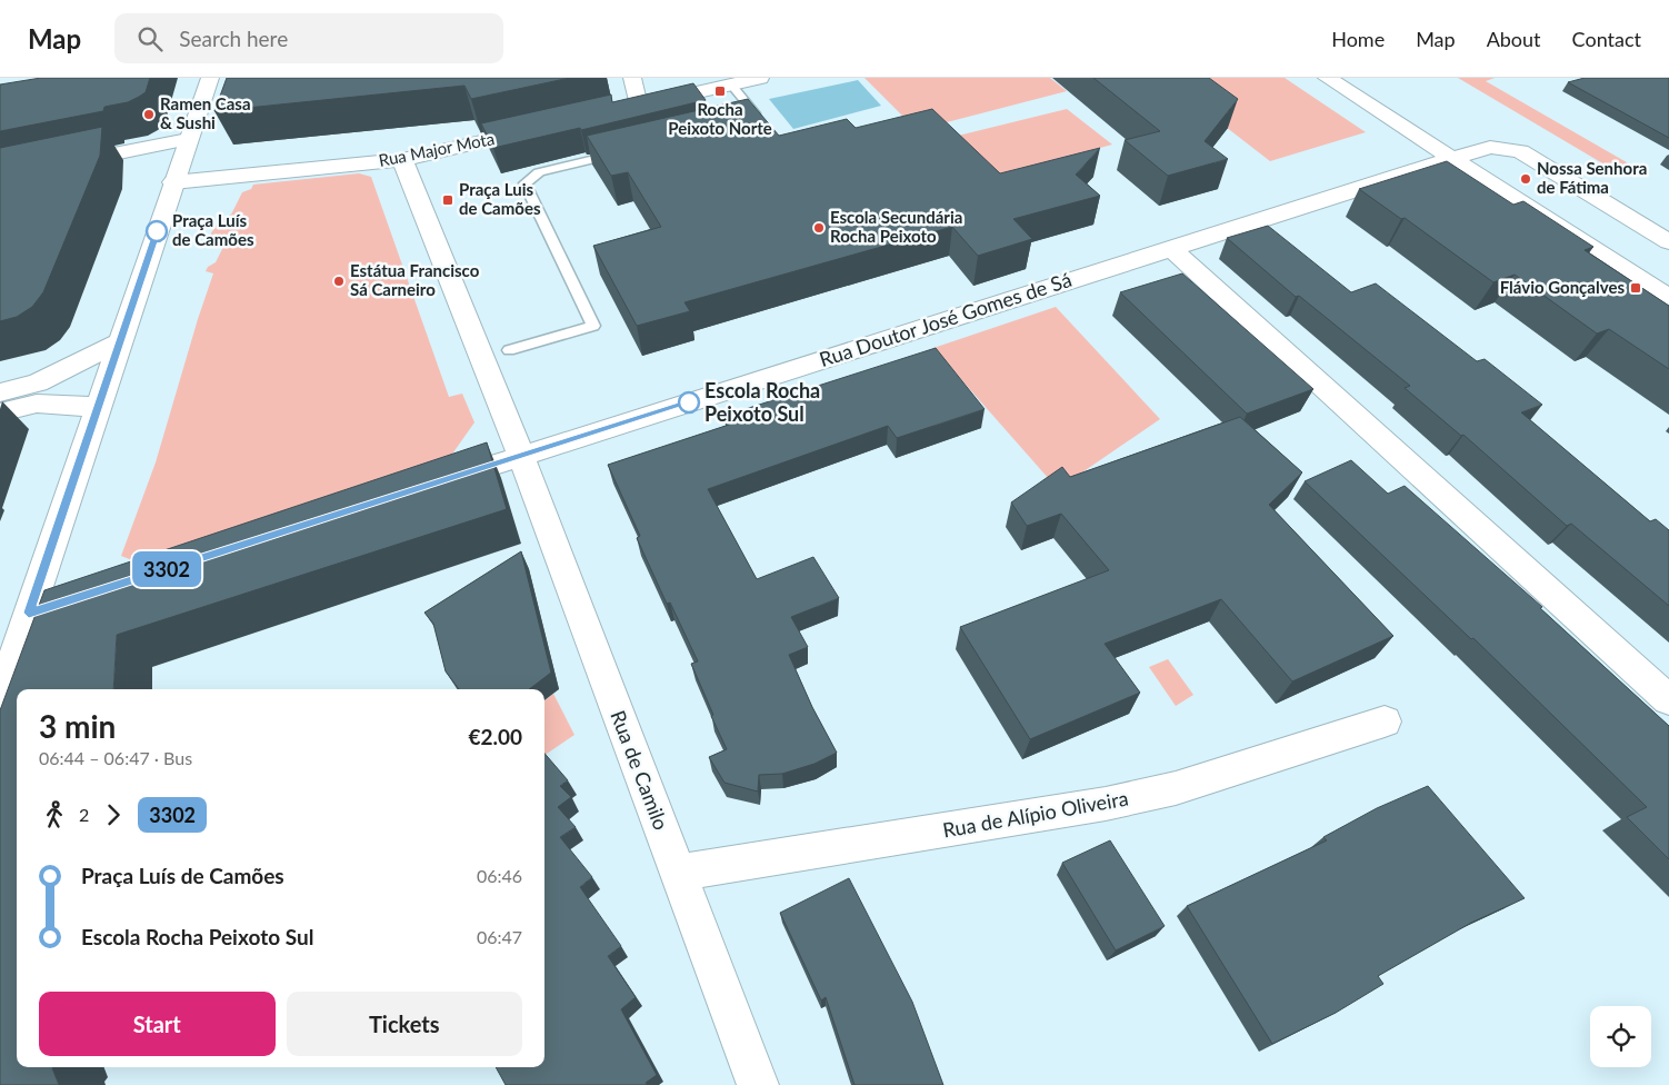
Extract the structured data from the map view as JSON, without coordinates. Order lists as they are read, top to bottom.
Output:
{
  "streets": {
    "street": [
      "Rua Major Mota",
      "Rua Doutor José Gomes de Sá",
      "Rua de Camilo",
      "Rua de Alípio Oliveira"
    ]
  },
  "crossings": [
    ["Rua Doutor José Gomes de Sá", "Rua de Camilo"],
    ["Rua de Camilo", "Rua de Alípio Oliveira"]
  ],
  "places": {
    "transit": ["Rocha Peixoto Norte", "Praça Luis de Camões", "Flávio Gonçalves"],
    "other": [
      "Ramen Casa & Sushi",
      "Nossa Senhora de Fátima",
      "Escola Secundária Rocha Peixoto",
      "Praça Luís de Camões",
      "Estátua Francisco Sá Carneiro",
      "Escola Rocha Peixoto Sul"
    ]
  },
  "lines": ["bus line 3302"],
  "page": {
    "header": "Map",
    "search": "Search here",
    "nav": [
      "Home",
      "Map",
      "About",
      "Contact"
    ],
    "on_map": "3302",
    "heading": ["3 min", "06:44 – 06:47 · Bus", "€2.00"],
    "legs": ["2", "3302"],
    "list": [
      {
        "name": "Praça Luís de Camões",
        "value": "06:46"
      },
      {
        "name": "Escola Rocha Peixoto Sul",
        "value": "06:47"
      }
    ],
    "buttons": ["Start", "Tickets"]
  }
}
